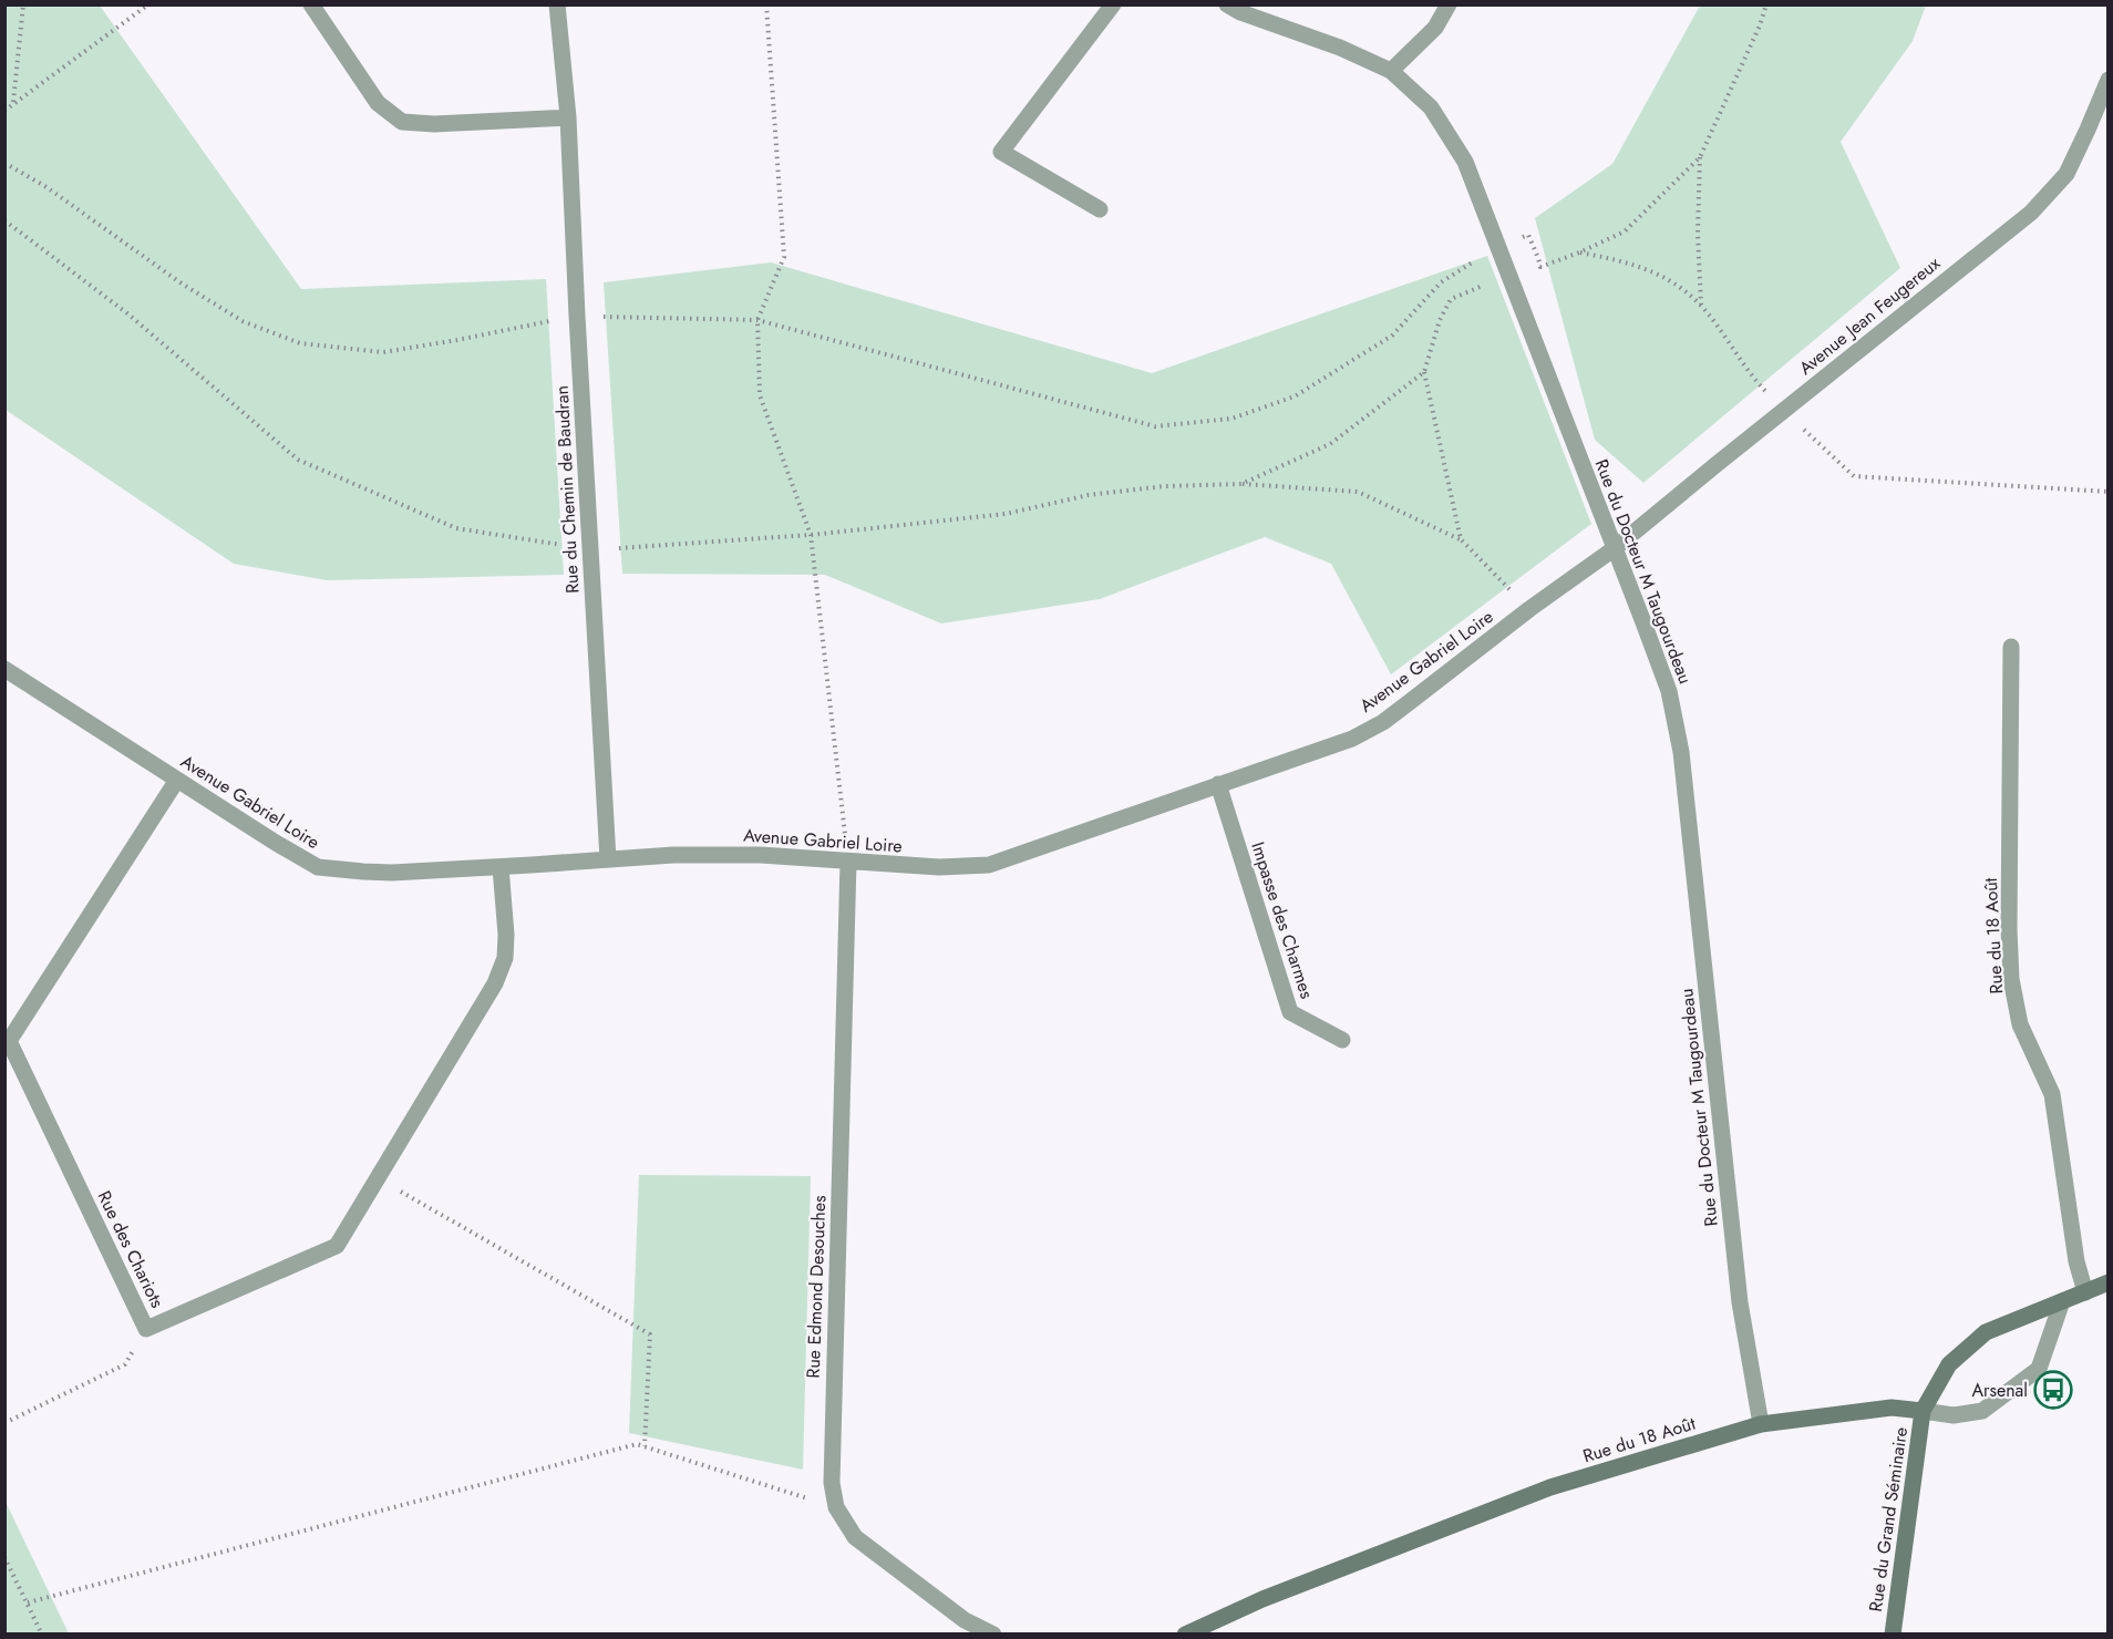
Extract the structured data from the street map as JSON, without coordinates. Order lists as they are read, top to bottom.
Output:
{
  "streets": {
    "street": [
      "Avenue Jean Feugereux",
      "Rue du Chemin de Baudran",
      "Rue du Docteur M Taugourdeau",
      "Avenue Gabriel Loire",
      "Impasse des Charmes",
      "Rue du 18 Août",
      "Rue des Chariots",
      "Rue Edmond Desouches",
      "Rue du Grand Séminaire"
    ]
  },
  "crossings": [
    ["Avenue Jean Feugereux", "Rue du Docteur M Taugourdeau"],
    ["Avenue Jean Feugereux", "Avenue Gabriel Loire"],
    ["Rue du Chemin de Baudran", "Avenue Gabriel Loire"],
    ["Rue du Docteur M Taugourdeau", "Avenue Gabriel Loire"],
    ["Rue du Docteur M Taugourdeau", "Rue du 18 Août"],
    ["Avenue Gabriel Loire", "Impasse des Charmes"],
    ["Avenue Gabriel Loire", "Rue des Chariots"],
    ["Avenue Gabriel Loire", "Rue Edmond Desouches"],
    ["Rue du 18 Août", "Rue du Grand Séminaire"]
  ],
  "places": {
    "bus stop": ["Arsenal"]
  }
}
